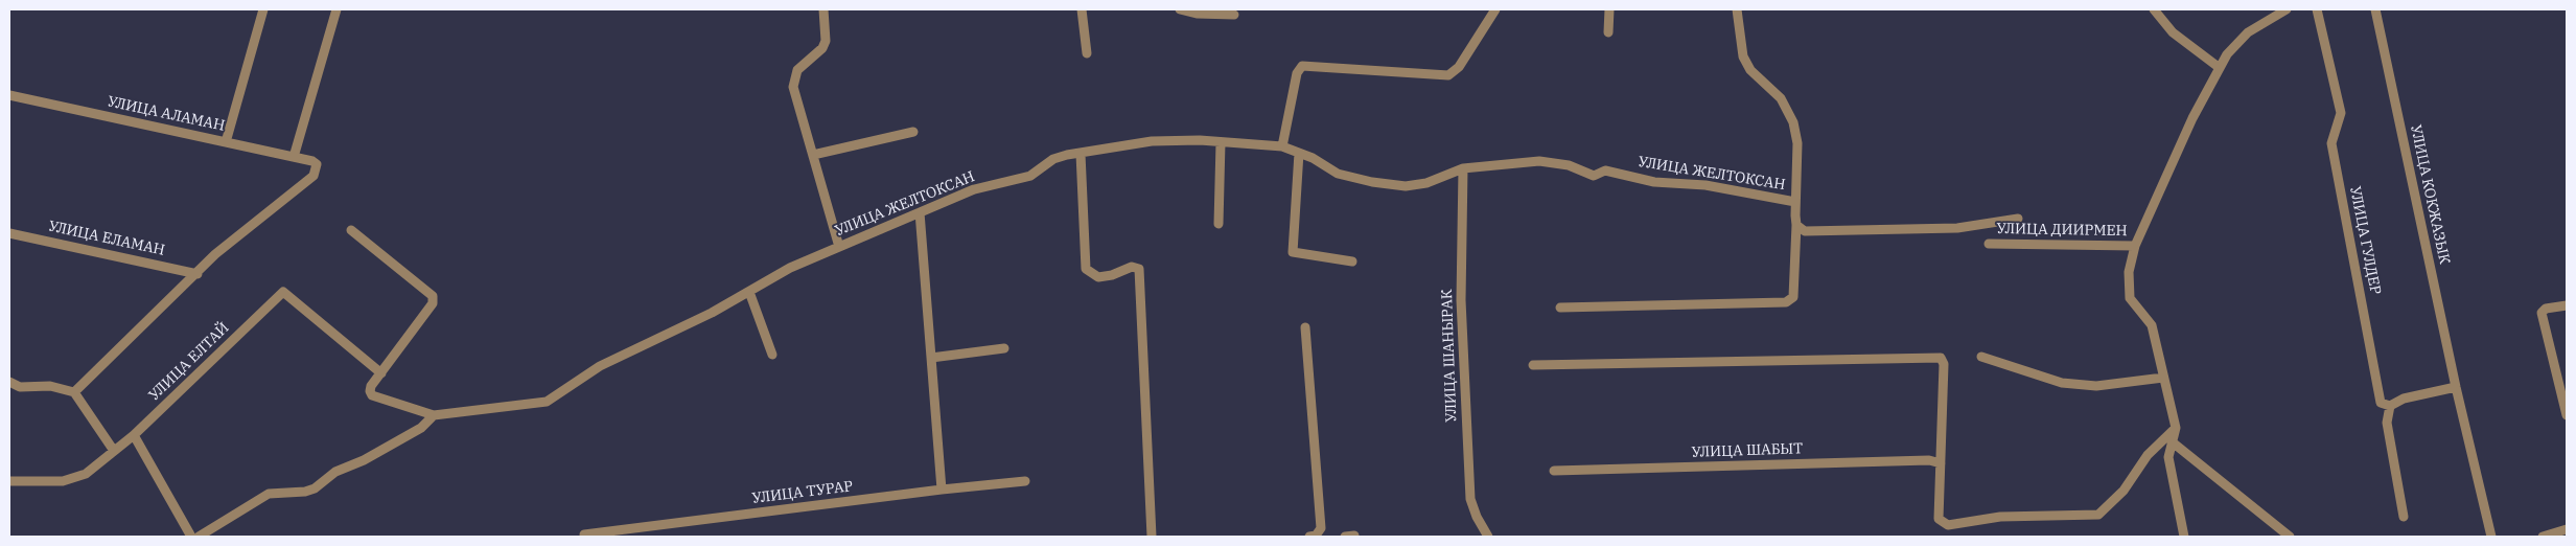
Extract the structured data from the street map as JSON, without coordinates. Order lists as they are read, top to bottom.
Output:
{
  "streets": {
    "street": [
      "УЛИЦА АЛАМАН",
      "УЛИЦА ЖЕЛТОКСАН",
      "УЛИЦА КОКЖАЗЫК",
      "УЛИЦА ДИИРМЕН",
      "УЛИЦА ЕЛАМАН",
      "УЛИЦА ГУЛДЕР",
      "УЛИЦА ШАНЫРАК",
      "УЛИЦА ЕЛТАЙ",
      "УЛИЦА ШАБЫТ",
      "УЛИЦА ТУРАР"
    ]
  },
  "crossings": [
    ["УЛИЦА АЛАМАН", "УЛИЦА ЕЛАМАН"],
    ["УЛИЦА ЖЕЛТОКСАН", "УЛИЦА ШАНЫРАК"]
  ]
}
